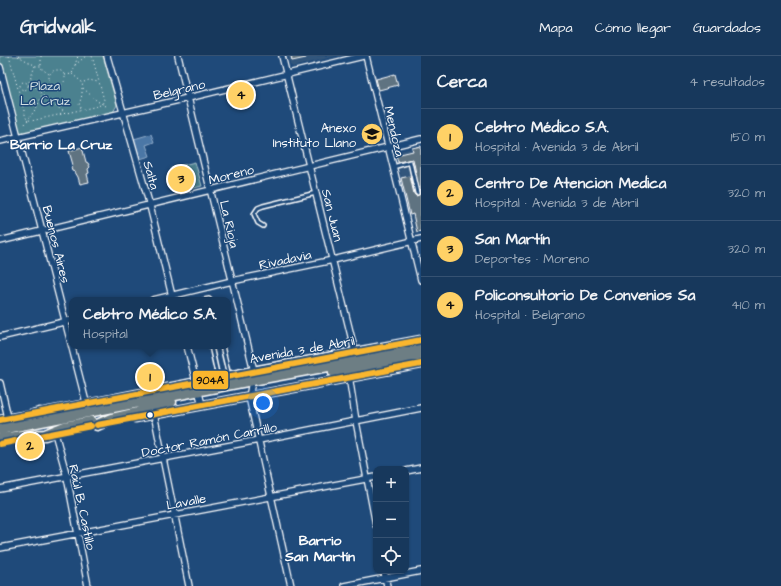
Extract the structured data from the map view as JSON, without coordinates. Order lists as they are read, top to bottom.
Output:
{
  "streets": {
    "highway": ["Avenida 3 de Abril"],
    "street": [
      "Belgrano",
      "Mendoza",
      "Moreno",
      "Salta",
      "San Juan",
      "La Rioja",
      "Buenos Aires",
      "Rivadavia",
      "Doctor Ramón Carrillo",
      "Lavalle",
      "Raúl B. Castillo"
    ]
  },
  "crossings": [
    ["Belgrano", "Mendoza"],
    ["Belgrano", "Salta"],
    ["Belgrano", "San Juan"],
    ["Belgrano", "La Rioja"],
    ["Belgrano", "Buenos Aires"],
    ["Mendoza", "Moreno"],
    ["Mendoza", "Rivadavia"],
    ["Moreno", "Salta"],
    ["Moreno", "San Juan"],
    ["Moreno", "La Rioja"],
    ["Moreno", "Buenos Aires"],
    ["San Juan", "Rivadavia"],
    ["San Juan", "Avenida 3 de Abril"],
    ["San Juan", "Doctor Ramón Carrillo"],
    ["San Juan", "Lavalle"],
    ["La Rioja", "Rivadavia"],
    ["La Rioja", "Avenida 3 de Abril"],
    ["La Rioja", "Doctor Ramón Carrillo"],
    ["La Rioja", "Lavalle"],
    ["Buenos Aires", "Avenida 3 de Abril"],
    ["Doctor Ramón Carrillo", "Raúl B. Castillo"],
    ["Lavalle", "Raúl B. Castillo"]
  ],
  "districts": ["Barrio La Cruz", "Barrio San Martín"],
  "parks": ["Plaza La Cruz"],
  "places": {
    "school or university": ["Anexo Instituto Llano"]
  },
  "lines": ["transit line 904A"],
  "page": {
    "header": "Gridwalk",
    "nav": ["Mapa", "Cómo llegar", "Guardados"],
    "heading": ["Cerca", "4 resultados"],
    "pins": [
      "4",
      "3",
      "1",
      "2"
    ],
    "list": [
      {
        "mark": "1",
        "name": "Cebtro Médico S.A.",
        "note": "Hospital · Avenida 3 de Abril",
        "value": "150 m"
      },
      {
        "mark": "2",
        "name": "Centro De Atencion Medica",
        "note": "Hospital · Avenida 3 de Abril",
        "value": "320 m"
      },
      {
        "mark": "3",
        "name": "San Martín",
        "note": "Deportes · Moreno",
        "value": "320 m"
      },
      {
        "mark": "4",
        "name": "Policonsultorio De Convenios Sa",
        "note": "Hospital · Belgrano",
        "value": "410 m"
      }
    ],
    "popup": ["Cebtro Médico S.A.", "Hospital"],
    "map_buttons": ["+", "−"]
  }
}
